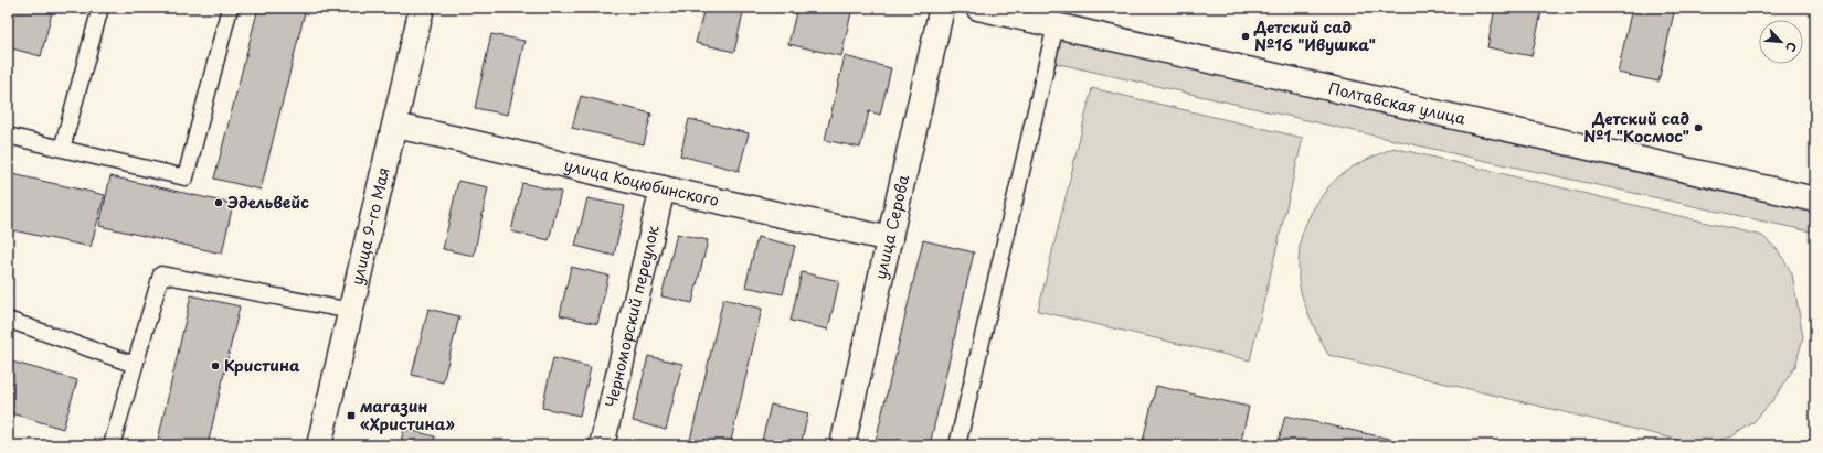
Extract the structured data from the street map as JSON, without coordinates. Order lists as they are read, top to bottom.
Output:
{
  "streets": {
    "street": [
      "Полтавская улица",
      "улица Коцюбинского",
      "улица 9-го Мая",
      "улица Серова",
      "Черноморский переулок"
    ]
  },
  "crossings": [
    ["улица Коцюбинского", "улица 9-го Мая"],
    ["улица Коцюбинского", "улица Серова"],
    ["улица Коцюбинского", "Черноморский переулок"]
  ],
  "places": {
    "other": [
      "Детский сад №16 \"Ивушка\"",
      "Детский сад №1 \"Космос\"",
      "Эдельвейс",
      "Кристина"
    ],
    "transit": ["магазин «Христина»"]
  },
  "north": "bottom right"
}
